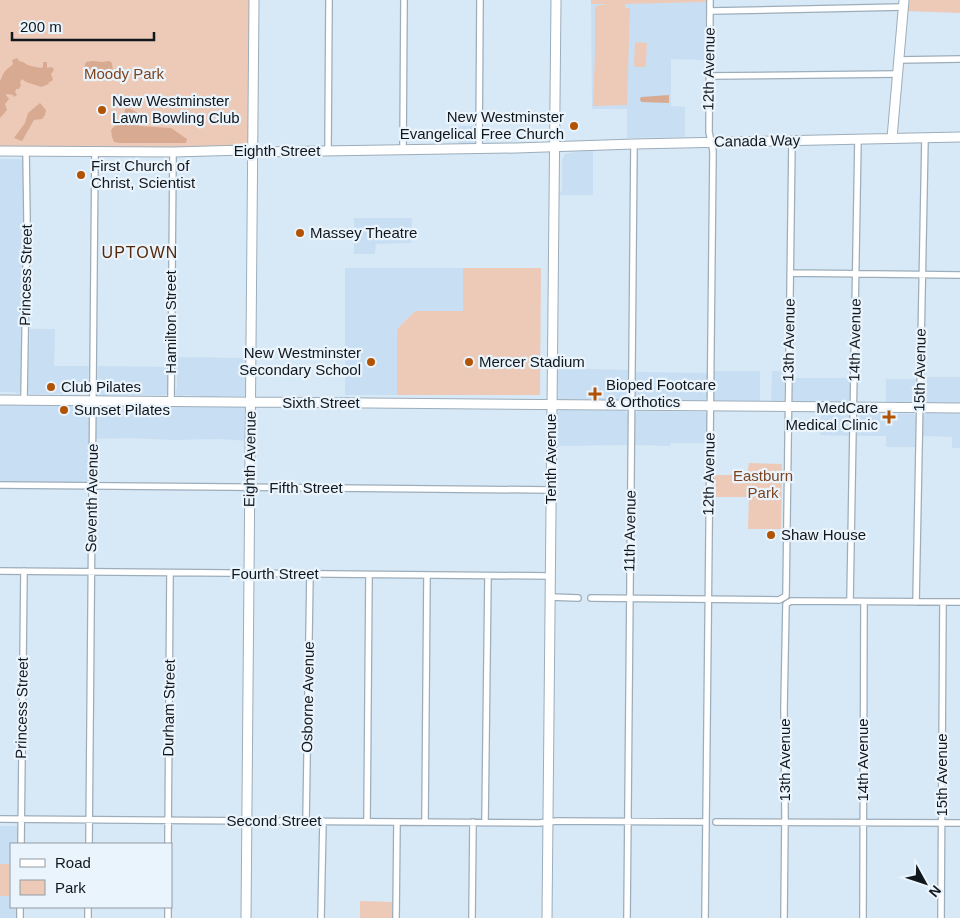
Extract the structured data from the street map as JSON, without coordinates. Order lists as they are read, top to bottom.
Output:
{
  "streets": {
    "street": [
      "12th Avenue",
      "Canada Way",
      "Eighth Street",
      "Princess Street",
      "Hamilton Street",
      "13th Avenue",
      "14th Avenue",
      "15th Avenue",
      "Sixth Street",
      "Eighth Avenue",
      "Tenth Avenue",
      "Fifth Street",
      "Seventh Avenue",
      "11th Avenue",
      "Fourth Street",
      "Osborne Avenue",
      "Durham Street",
      "Second Street"
    ]
  },
  "crossings": [
    ["12th Avenue", "Canada Way"],
    ["12th Avenue", "Sixth Street"],
    ["12th Avenue", "Second Street"],
    ["Canada Way", "Eighth Street"],
    ["Canada Way", "13th Avenue"],
    ["Canada Way", "14th Avenue"],
    ["Canada Way", "15th Avenue"],
    ["Canada Way", "Tenth Avenue"],
    ["Canada Way", "11th Avenue"],
    ["Eighth Street", "Princess Street"],
    ["Eighth Street", "Hamilton Street"],
    ["Eighth Street", "Eighth Avenue"],
    ["Eighth Street", "Tenth Avenue"],
    ["Eighth Street", "Seventh Avenue"],
    ["Princess Street", "Sixth Street"],
    ["Princess Street", "Fourth Street"],
    ["Princess Street", "Second Street"],
    ["Hamilton Street", "Sixth Street"],
    ["13th Avenue", "Sixth Street"],
    ["14th Avenue", "Sixth Street"],
    ["15th Avenue", "Sixth Street"],
    ["Sixth Street", "Eighth Avenue"],
    ["Sixth Street", "Tenth Avenue"],
    ["Sixth Street", "Seventh Avenue"],
    ["Sixth Street", "11th Avenue"],
    ["Eighth Avenue", "Fifth Street"],
    ["Eighth Avenue", "Fourth Street"],
    ["Eighth Avenue", "Second Street"],
    ["Tenth Avenue", "Fifth Street"],
    ["Tenth Avenue", "Fourth Street"],
    ["Tenth Avenue", "Second Street"],
    ["Fifth Street", "Seventh Avenue"],
    ["Seventh Avenue", "Fourth Street"],
    ["Seventh Avenue", "Second Street"],
    ["11th Avenue", "Second Street"],
    ["Fourth Street", "Osborne Avenue"],
    ["Fourth Street", "Durham Street"],
    ["Osborne Avenue", "Second Street"],
    ["Durham Street", "Second Street"]
  ],
  "districts": ["UPTOWN"],
  "parks": ["Moody Park", "Eastburn Park"],
  "places": {
    "other": [
      "New Westminster Lawn Bowling Club",
      "New Westminster Evangelical Free Church",
      "First Church of Christ, Scientist",
      "Massey Theatre",
      "New Westminster Secondary School",
      "Mercer Stadium",
      "Club Pilates",
      "Sunset Pilates",
      "Shaw House"
    ],
    "health": ["Bioped Footcare & Orthotics", "MedCare Medical Clinic"]
  },
  "legend": ["Road", "Park"],
  "scale_bar": "200 m",
  "north": "bottom right"
}
